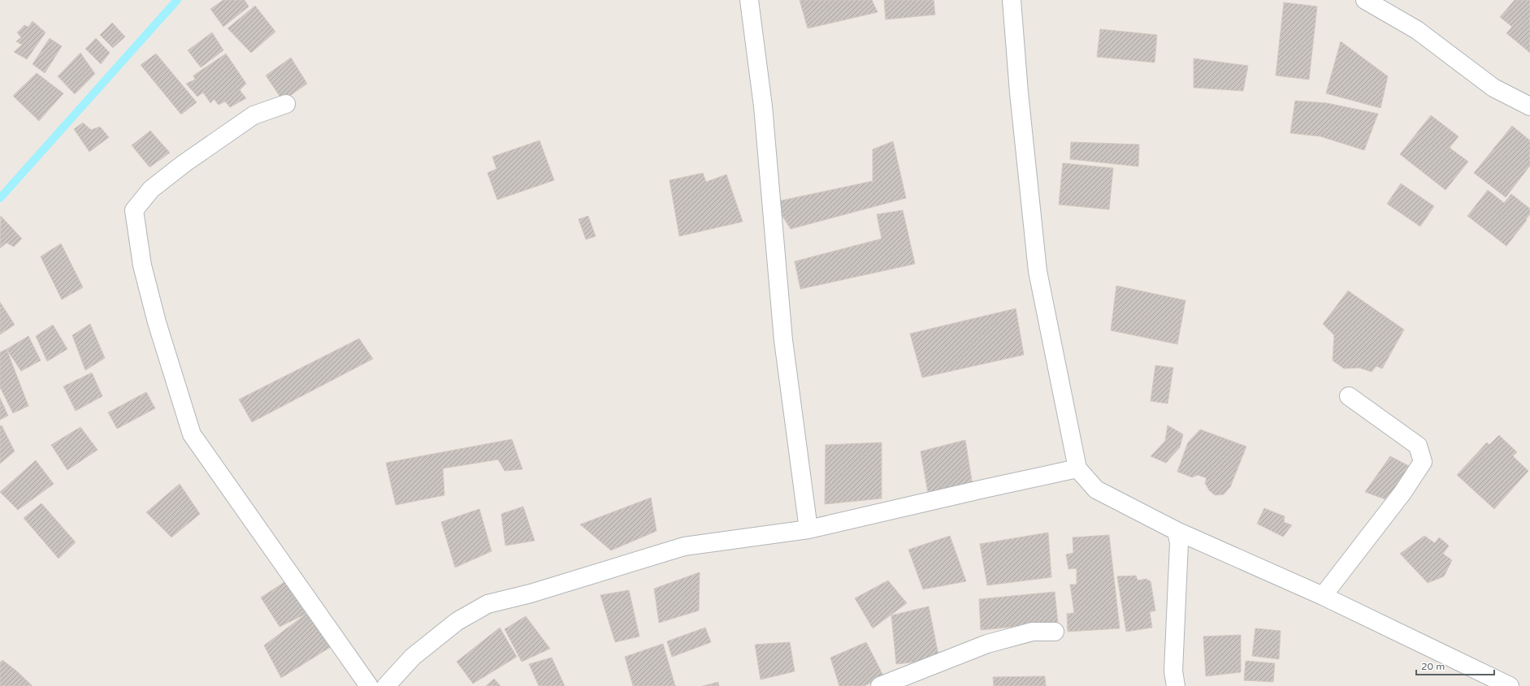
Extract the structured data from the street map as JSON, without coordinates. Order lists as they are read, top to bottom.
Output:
{
  "scale_bar": "20 m"
}
